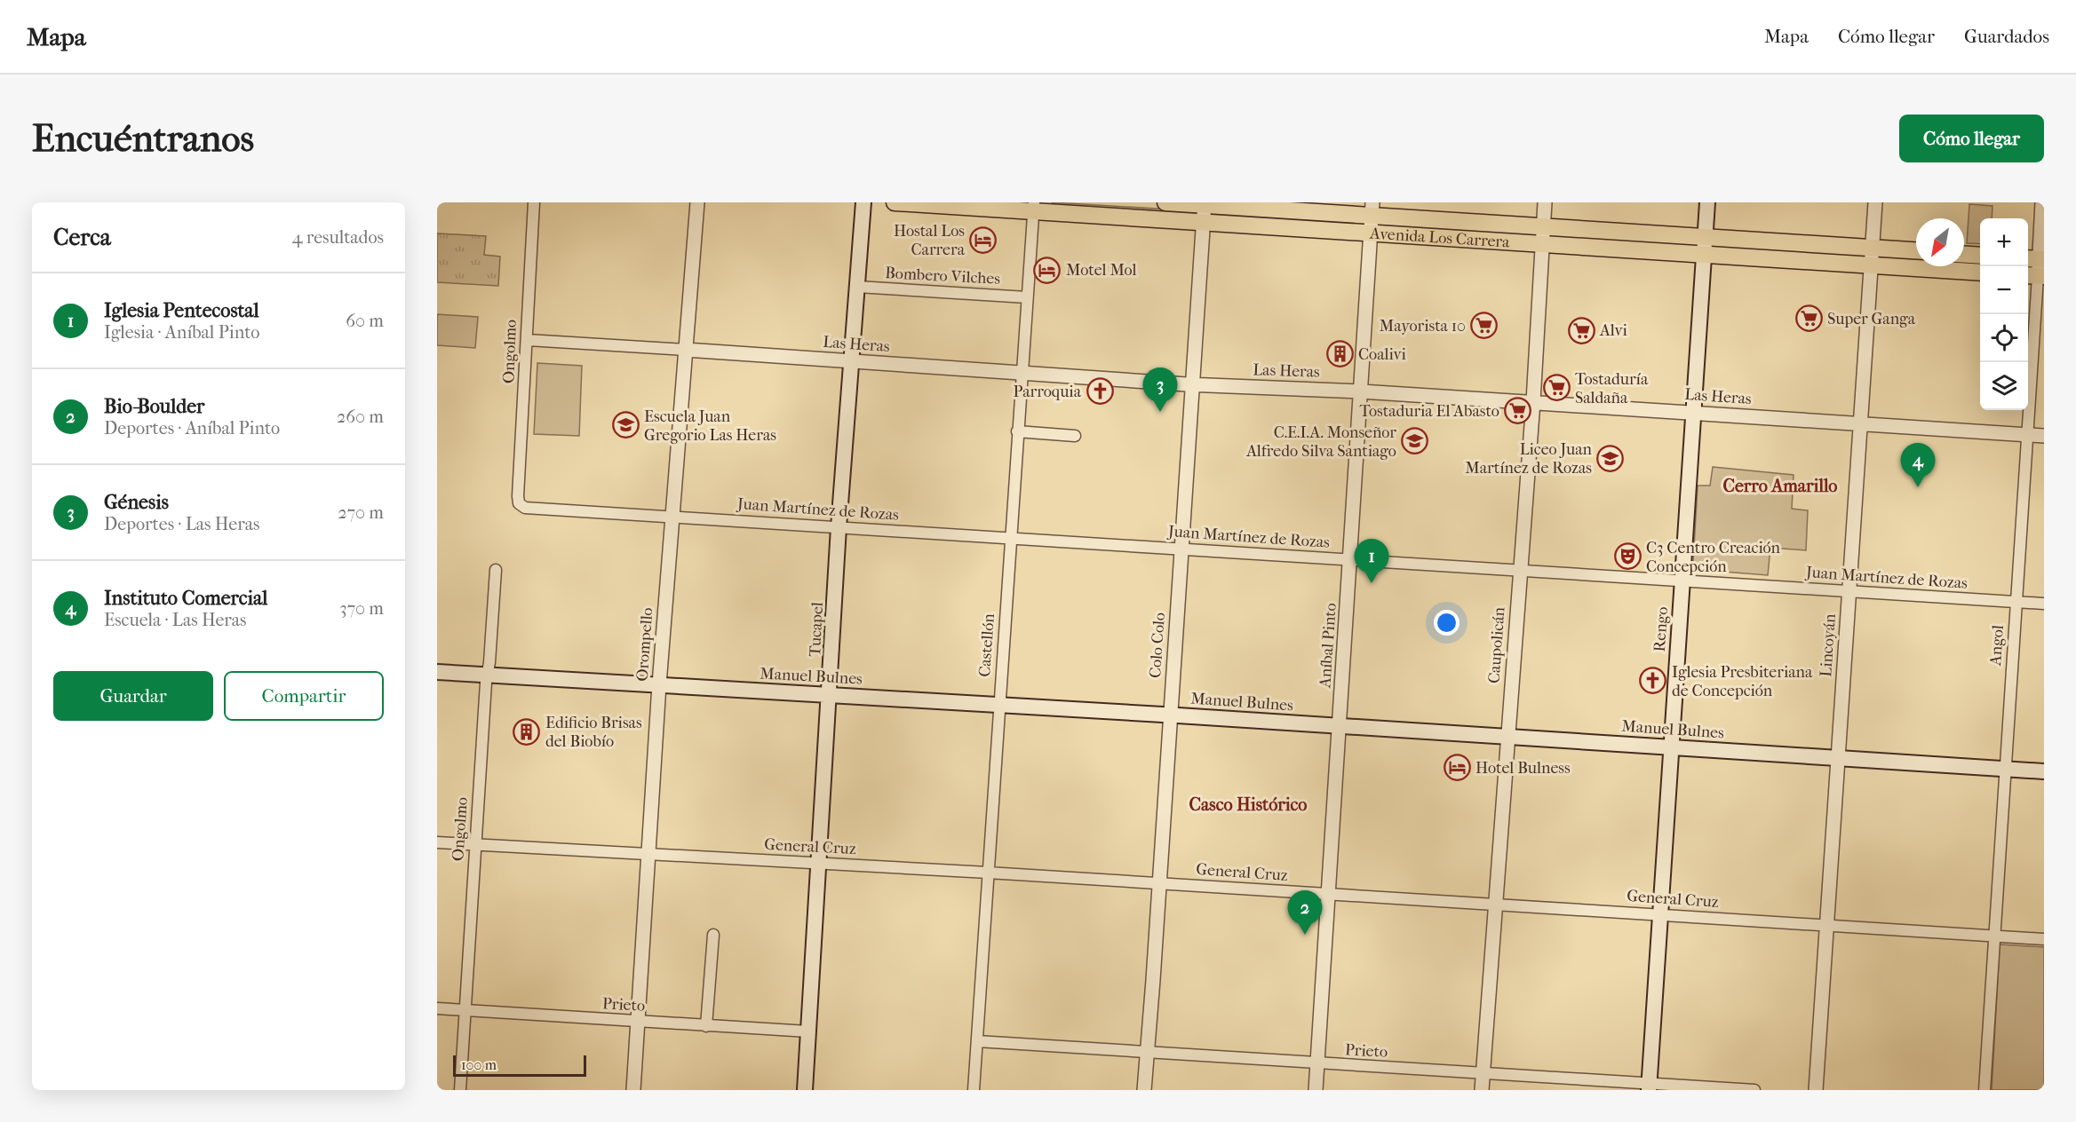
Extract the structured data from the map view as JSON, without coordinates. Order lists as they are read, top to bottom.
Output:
{
  "streets": {
    "main road": [
      "Avenida Los Carrera",
      "Tucapel",
      "Rengo",
      "Manuel Bulnes"
    ],
    "street": [
      "Bombero Vilches",
      "Las Heras",
      "Ongolmo",
      "Juan Martínez de Rozas",
      "Orompello",
      "Castellón",
      "Colo Colo",
      "Aníbal Pinto",
      "Caupolicán",
      "Lincoyán",
      "Angol",
      "General Cruz",
      "Prieto"
    ]
  },
  "crossings": [
    ["Avenida Los Carrera", "Rengo"],
    ["Avenida Los Carrera", "Castellón"],
    ["Avenida Los Carrera", "Colo Colo"],
    ["Avenida Los Carrera", "Aníbal Pinto"],
    ["Avenida Los Carrera", "Caupolicán"],
    ["Avenida Los Carrera", "Lincoyán"],
    ["Bombero Vilches", "Tucapel"],
    ["Bombero Vilches", "Castellón"],
    ["Las Heras", "Ongolmo"],
    ["Las Heras", "Tucapel"],
    ["Las Heras", "Rengo"],
    ["Las Heras", "Orompello"],
    ["Las Heras", "Castellón"],
    ["Las Heras", "Colo Colo"],
    ["Las Heras", "Aníbal Pinto"],
    ["Las Heras", "Caupolicán"],
    ["Las Heras", "Lincoyán"],
    ["Las Heras", "Angol"],
    ["Ongolmo", "Juan Martínez de Rozas"],
    ["Ongolmo", "Manuel Bulnes"],
    ["Ongolmo", "General Cruz"],
    ["Ongolmo", "Prieto"],
    ["Juan Martínez de Rozas", "Tucapel"],
    ["Juan Martínez de Rozas", "Rengo"],
    ["Juan Martínez de Rozas", "Orompello"],
    ["Juan Martínez de Rozas", "Castellón"],
    ["Juan Martínez de Rozas", "Colo Colo"],
    ["Juan Martínez de Rozas", "Aníbal Pinto"],
    ["Juan Martínez de Rozas", "Caupolicán"],
    ["Juan Martínez de Rozas", "Lincoyán"],
    ["Juan Martínez de Rozas", "Angol"],
    ["Tucapel", "Manuel Bulnes"],
    ["Tucapel", "General Cruz"],
    ["Tucapel", "Prieto"],
    ["Rengo", "Manuel Bulnes"],
    ["Rengo", "General Cruz"],
    ["Rengo", "Prieto"],
    ["Orompello", "Manuel Bulnes"],
    ["Orompello", "General Cruz"],
    ["Orompello", "Prieto"],
    ["Castellón", "Manuel Bulnes"],
    ["Castellón", "General Cruz"],
    ["Castellón", "Prieto"],
    ["Colo Colo", "Manuel Bulnes"],
    ["Colo Colo", "General Cruz"],
    ["Colo Colo", "Prieto"],
    ["Aníbal Pinto", "Manuel Bulnes"],
    ["Aníbal Pinto", "General Cruz"],
    ["Aníbal Pinto", "Prieto"],
    ["Caupolicán", "Manuel Bulnes"],
    ["Caupolicán", "General Cruz"],
    ["Caupolicán", "Prieto"],
    ["Lincoyán", "Manuel Bulnes"],
    ["Lincoyán", "General Cruz"],
    ["Angol", "Manuel Bulnes"],
    ["Angol", "General Cruz"]
  ],
  "districts": ["Cerro Amarillo", "Casco Histórico"],
  "places": {
    "hotel": ["Hostal Los Carrera", "Motel Mol", "Hotel Bulness"],
    "supermarket": [
      "Super Ganga",
      "Mayorista 10",
      "Alvi",
      "Tostaduría Saldaña",
      "Tostaduria El Abasto"
    ],
    "building": ["Coalivi", "Edificio Brisas del Biobío"],
    "church": ["Parroquia", "Iglesia Presbiteriana de Concepción"],
    "school or university": ["Escuela Juan Gregorio Las Heras", "C.E.I.A. Monseñor Alfredo Silva Santiago", "Liceo Juan Martínez de Rozas"],
    "theatre": ["C3 Centro Creación Concepción"]
  },
  "scale_bar": "100 m",
  "north": "bottom left",
  "page": {
    "header": "Mapa",
    "nav": ["Mapa", "Cómo llegar", "Guardados"],
    "buttons": [
      "Cómo llegar",
      ["Guardar", "Compartir"]
    ],
    "title": "Encuéntranos",
    "heading": ["Cerca", "4 resultados"],
    "map_buttons": ["+", "−"],
    "list": [
      {
        "mark": "1",
        "name": "Iglesia Pentecostal",
        "note": "Iglesia · Aníbal Pinto",
        "value": "60 m"
      },
      {
        "mark": "2",
        "name": "Bio-Boulder",
        "note": "Deportes · Aníbal Pinto",
        "value": "260 m"
      },
      {
        "mark": "3",
        "name": "Génesis",
        "note": "Deportes · Las Heras",
        "value": "270 m"
      },
      {
        "mark": "4",
        "name": "Instituto Comercial",
        "note": "Escuela · Las Heras",
        "value": "370 m"
      }
    ],
    "pins": [
      "3",
      "4",
      "1",
      "2"
    ],
    "scale": "100 m"
  }
}
